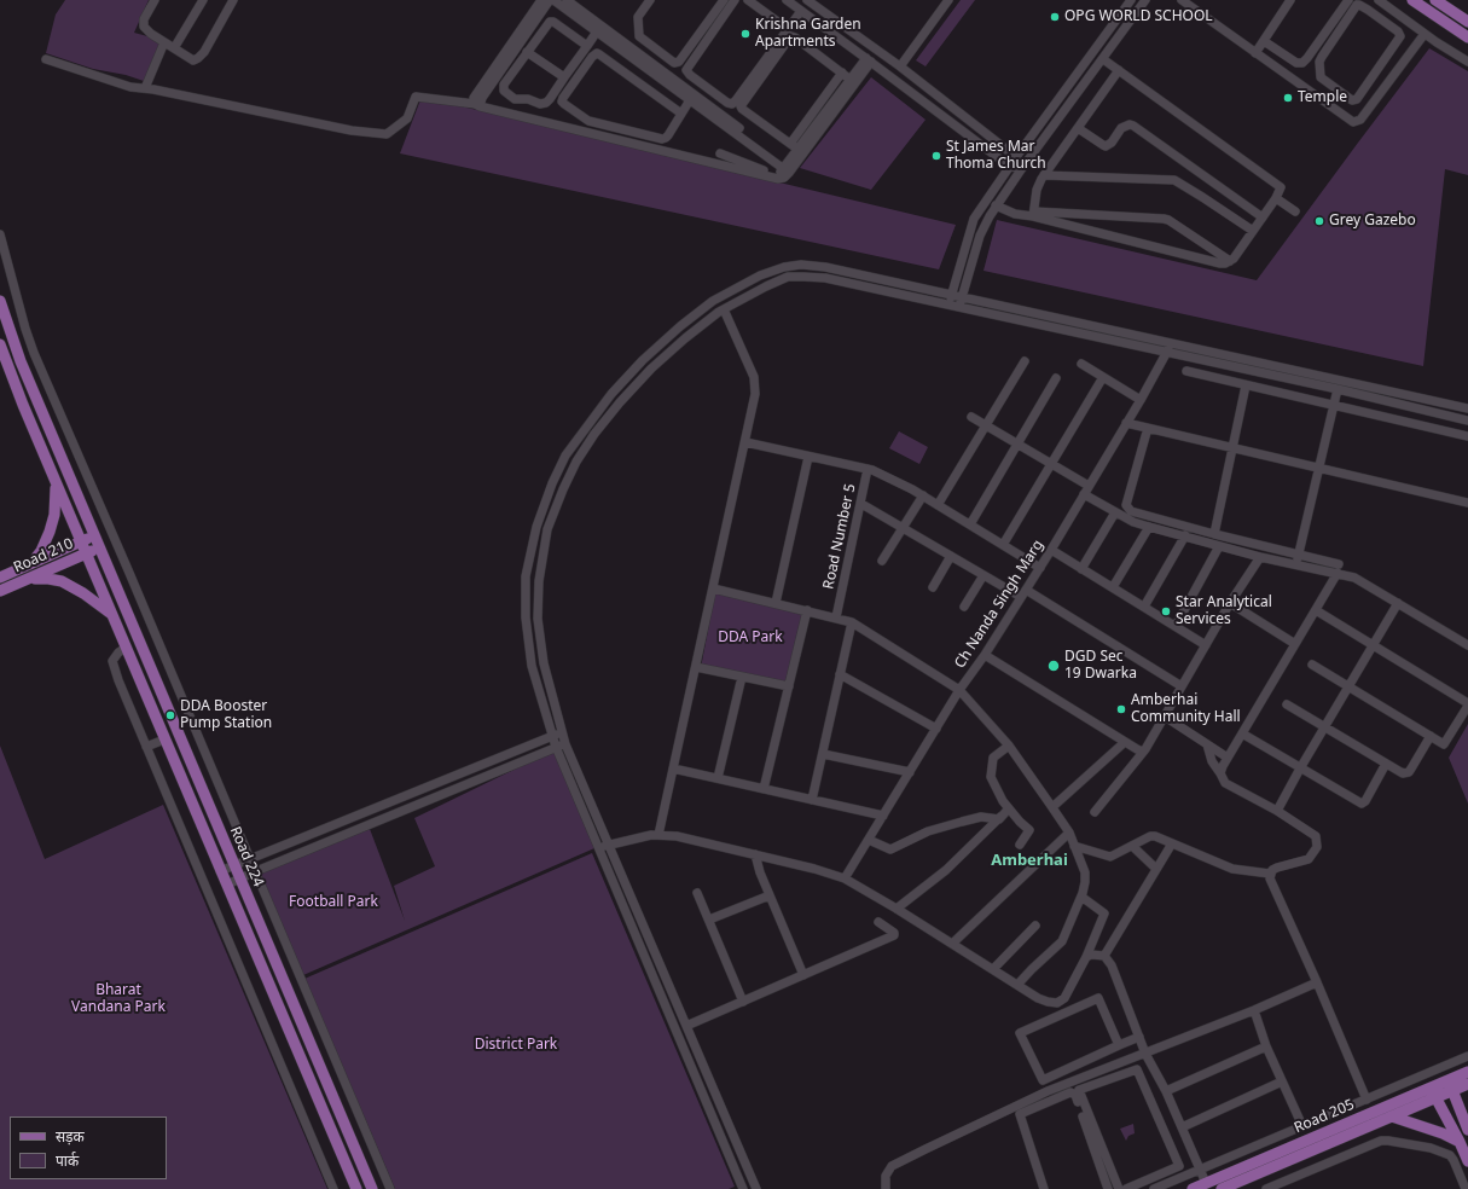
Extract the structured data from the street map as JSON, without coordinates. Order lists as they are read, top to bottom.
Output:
{
  "streets": {
    "main road": ["Road 210", "Road 224", "Road 205"],
    "street": ["Road Number 5", "Ch Nanda Singh Marg"]
  },
  "crossings": [
    ["Road 210", "Road 224"]
  ],
  "districts": ["Amberhai"],
  "parks": [
    "DDA Park",
    "Football Park",
    "Bharat Vandana Park",
    "District Park"
  ],
  "places": [
    "OPG WORLD SCHOOL",
    "Krishna Garden Apartments",
    "Temple",
    "St James Mar Thoma Church",
    "Grey Gazebo",
    "Star Analytical Services",
    "DGD Sec 19 Dwarka",
    "Amberhai Community Hall",
    "DDA Booster Pump Station"
  ],
  "legend": ["सड़क", "पार्क"]
}
